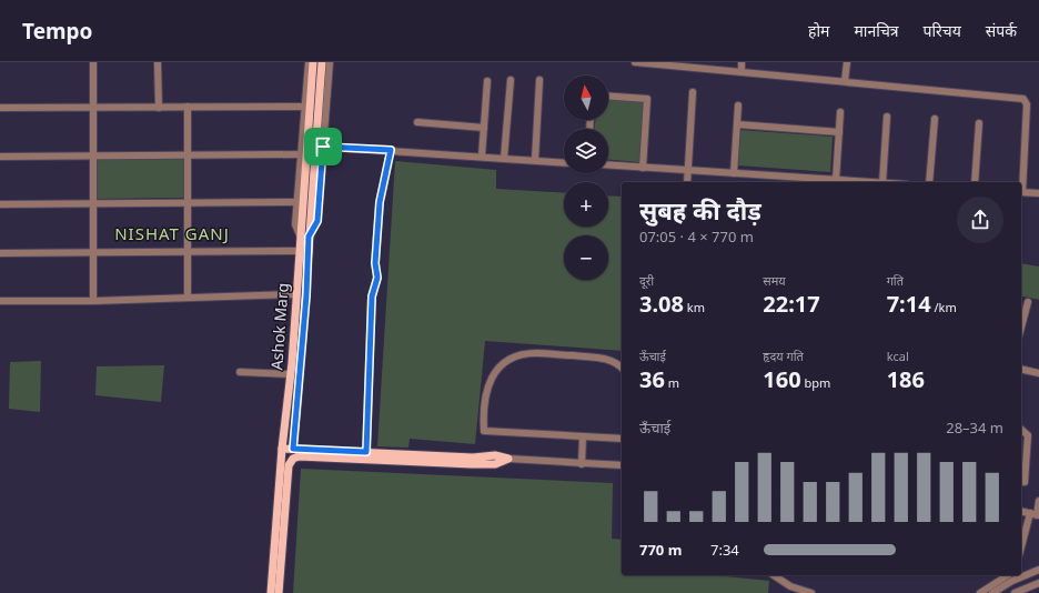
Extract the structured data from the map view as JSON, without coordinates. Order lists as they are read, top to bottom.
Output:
{
  "streets": {
    "main road": ["Ashok Marg"]
  },
  "districts": ["NISHAT GANJ"],
  "north": "top",
  "page": {
    "header": "Tempo",
    "nav": [
      "होम",
      "मानचित्र",
      "परिचय",
      "संपर्क"
    ],
    "map_buttons": ["+", "−"],
    "heading": ["सुबह की दौड़", "07:05 · 4 × 770 m"],
    "stats": [
      ["दूरी", "3.08 km"],
      ["समय", "22:17"],
      ["गति", "7:14 /km"],
      ["ऊँचाई", "36 m"],
      ["हृदय गति", "160 bpm"],
      ["kcal", "186"]
    ],
    "chart": ["ऊँचाई", "28–34 m"],
    "list": [
      {
        "name": "770 m",
        "note": "7:34"
      }
    ]
  }
}
